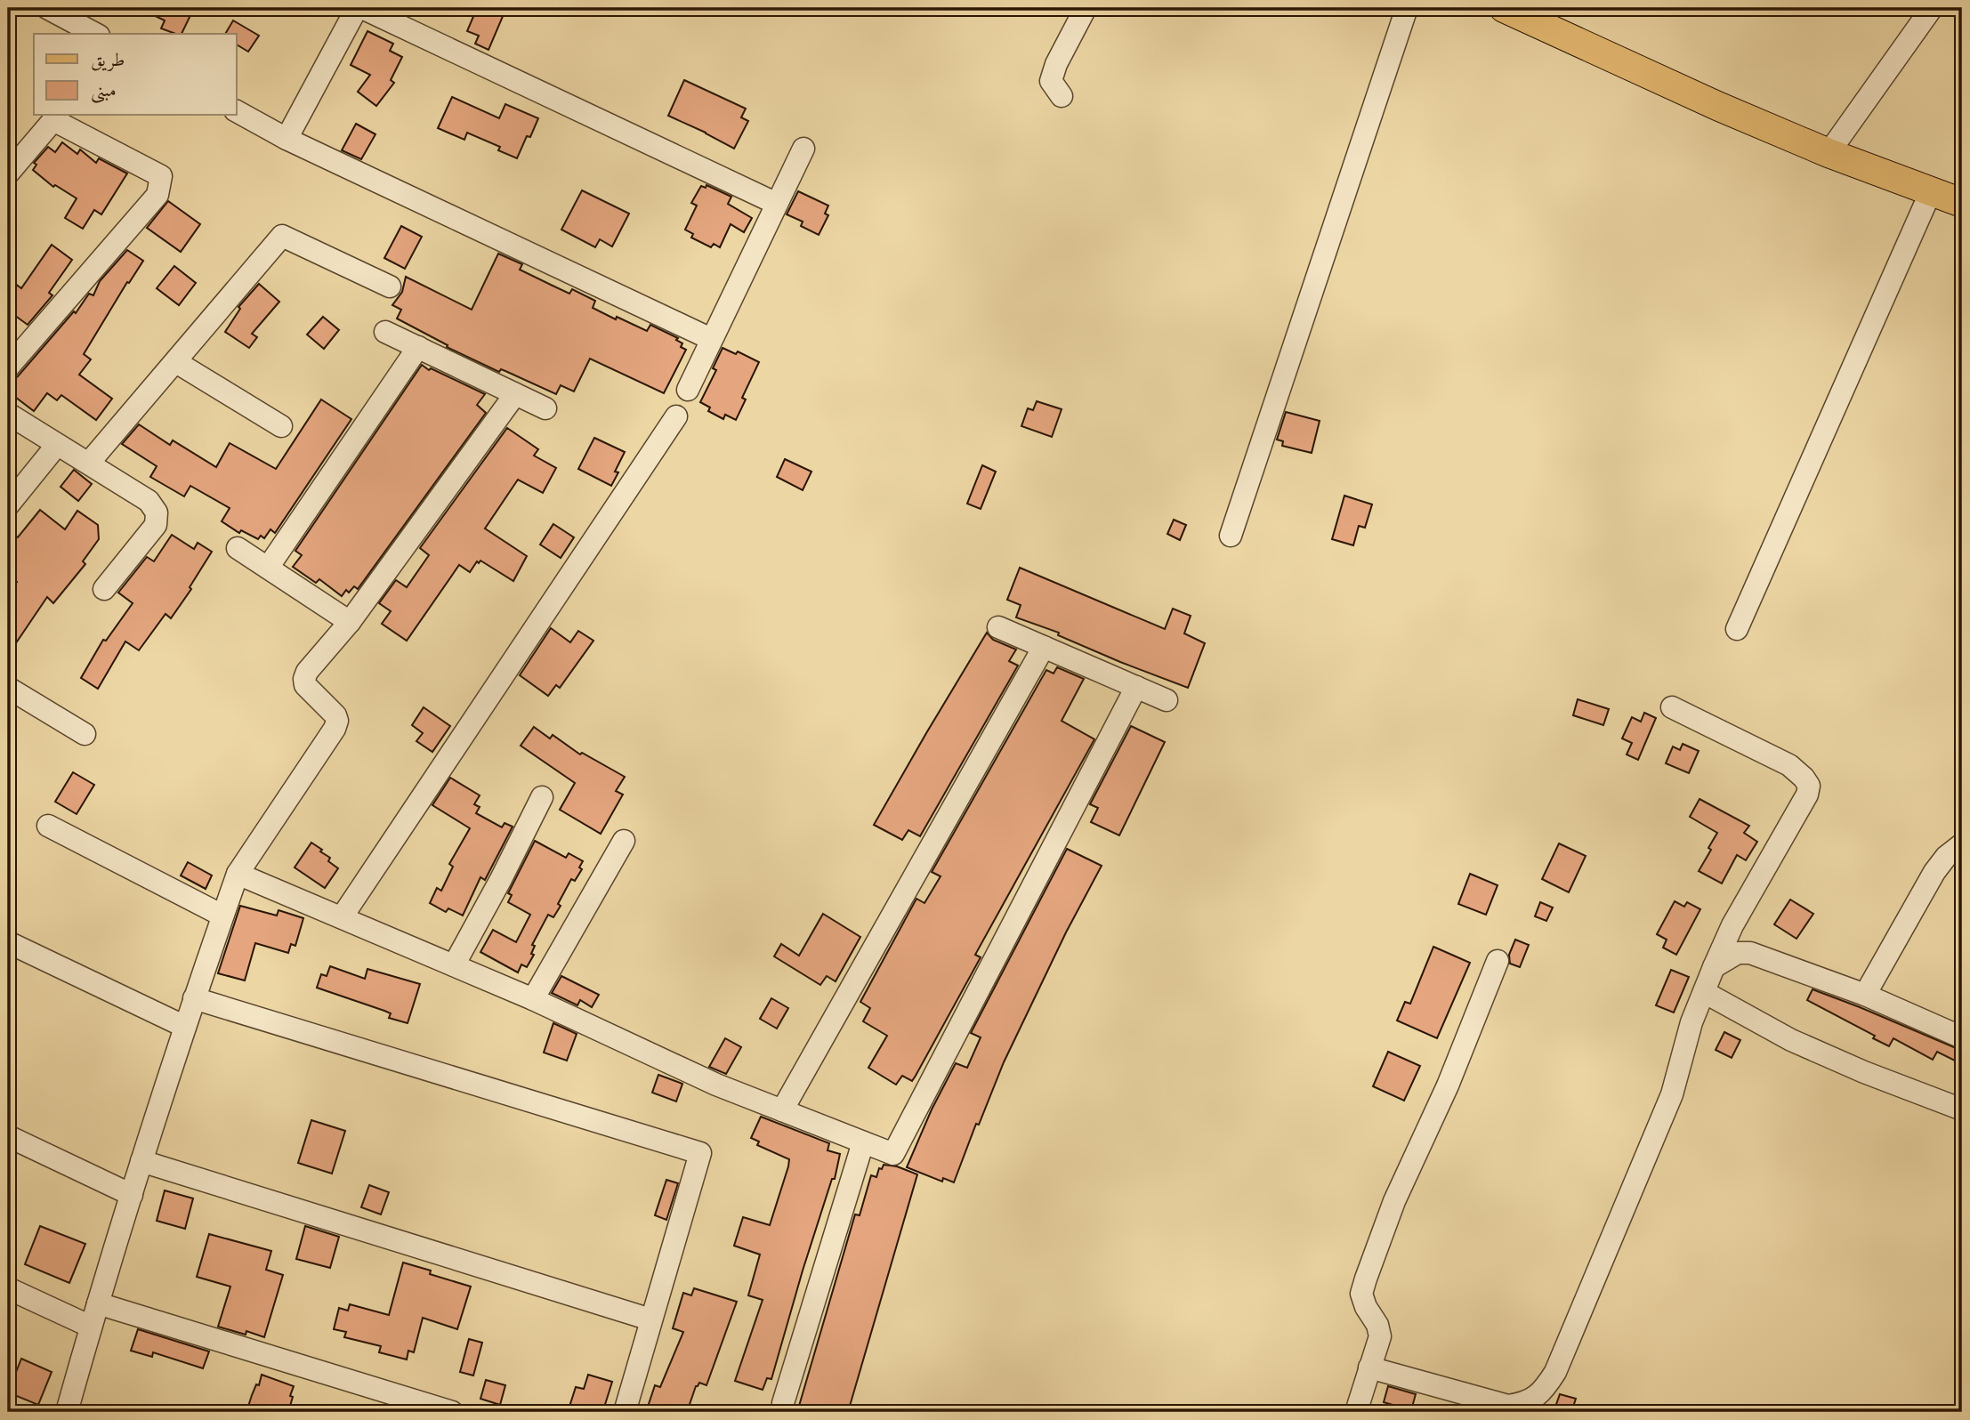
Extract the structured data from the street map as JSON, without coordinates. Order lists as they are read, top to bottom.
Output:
{
  "legend": ["طريق", "مبنى"]
}
